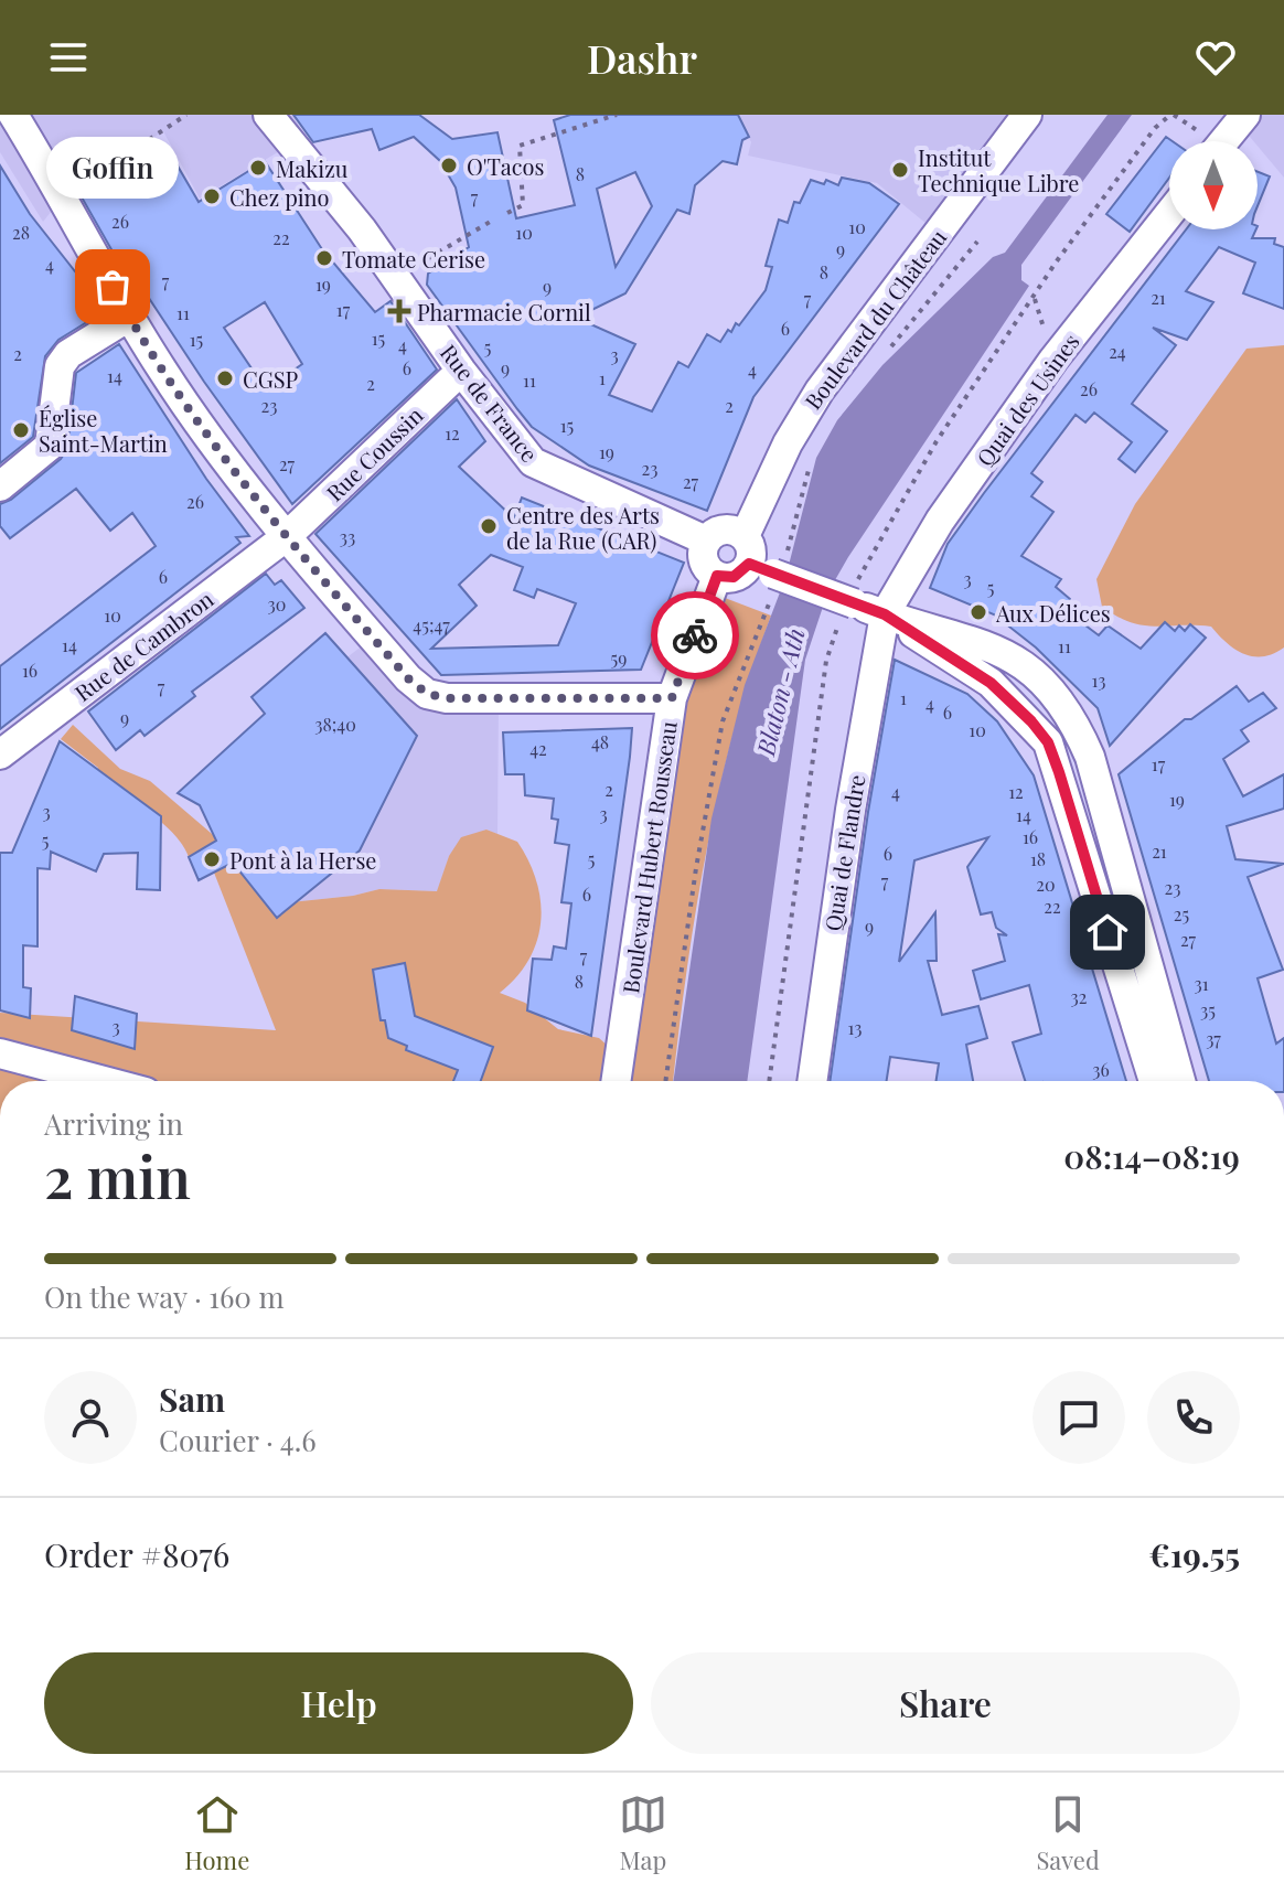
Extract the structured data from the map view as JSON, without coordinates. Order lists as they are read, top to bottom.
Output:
{
  "streets": {
    "street": [
      "Boulevard du Château",
      "Quai des Usines",
      "Rue de France",
      "Rue Coussin",
      "Rue de Cambron",
      "Quai de Flandre",
      "Boulevard Hubert Rousseau"
    ]
  },
  "crossings": [
    ["Quai des Usines", "Quai de Flandre"],
    ["Rue de France", "Rue Coussin"],
    ["Rue Coussin", "Rue de Cambron"]
  ],
  "water": ["Blaton - Ath"],
  "places": {
    "other": [
      "O'Tacos",
      "Makizu",
      "Institut Technique Libre",
      "Chez pino",
      "Tomate Cerise",
      "Goffin",
      "CGSP",
      "Église Saint-Martin",
      "Centre des Arts de la Rue (CAR)",
      "Aux Délices",
      "Pont à la Herse"
    ],
    "health": ["Pharmacie Cornil"]
  },
  "house_numbers": [
    "8",
    "7",
    "26",
    "10",
    "28",
    "10",
    "22",
    "9",
    "4",
    "8",
    "7",
    "19",
    "9",
    "21",
    "7",
    "17",
    "11",
    "6",
    "15",
    "15",
    "4",
    "5",
    "24",
    "2",
    "3",
    "6",
    "9",
    "4",
    "14",
    "1",
    "11",
    "2",
    "26",
    "23",
    "2",
    "15",
    "12",
    "19",
    "27",
    "23",
    "27",
    "26",
    "33",
    "6",
    "3",
    "5",
    "30",
    "10",
    "45;47",
    "14",
    "11",
    "59",
    "16",
    "13",
    "7",
    "1",
    "4",
    "6",
    "9",
    "38;40",
    "10",
    "48",
    "42",
    "17",
    "2",
    "4",
    "12",
    "19",
    "3",
    "3",
    "14",
    "16",
    "5",
    "21",
    "6",
    "5",
    "18",
    "7",
    "20",
    "23",
    "6",
    "22",
    "25",
    "9",
    "27",
    "7",
    "8",
    "31",
    "32",
    "35",
    "3",
    "13",
    "37",
    "36"
  ],
  "north": "bottom",
  "page": {
    "header": "Dashr",
    "bubble": "Goffin",
    "heading": ["2 min", "Arriving in", "08:14–08:19"],
    "panel": [
      "Sam",
      "Courier · 4.6",
      "Order #8076",
      "€19.55"
    ],
    "bar": "On the way · 160 m",
    "buttons": ["Help", "Share"],
    "tabs": ["Home", "Map", "Saved"]
  }
}
